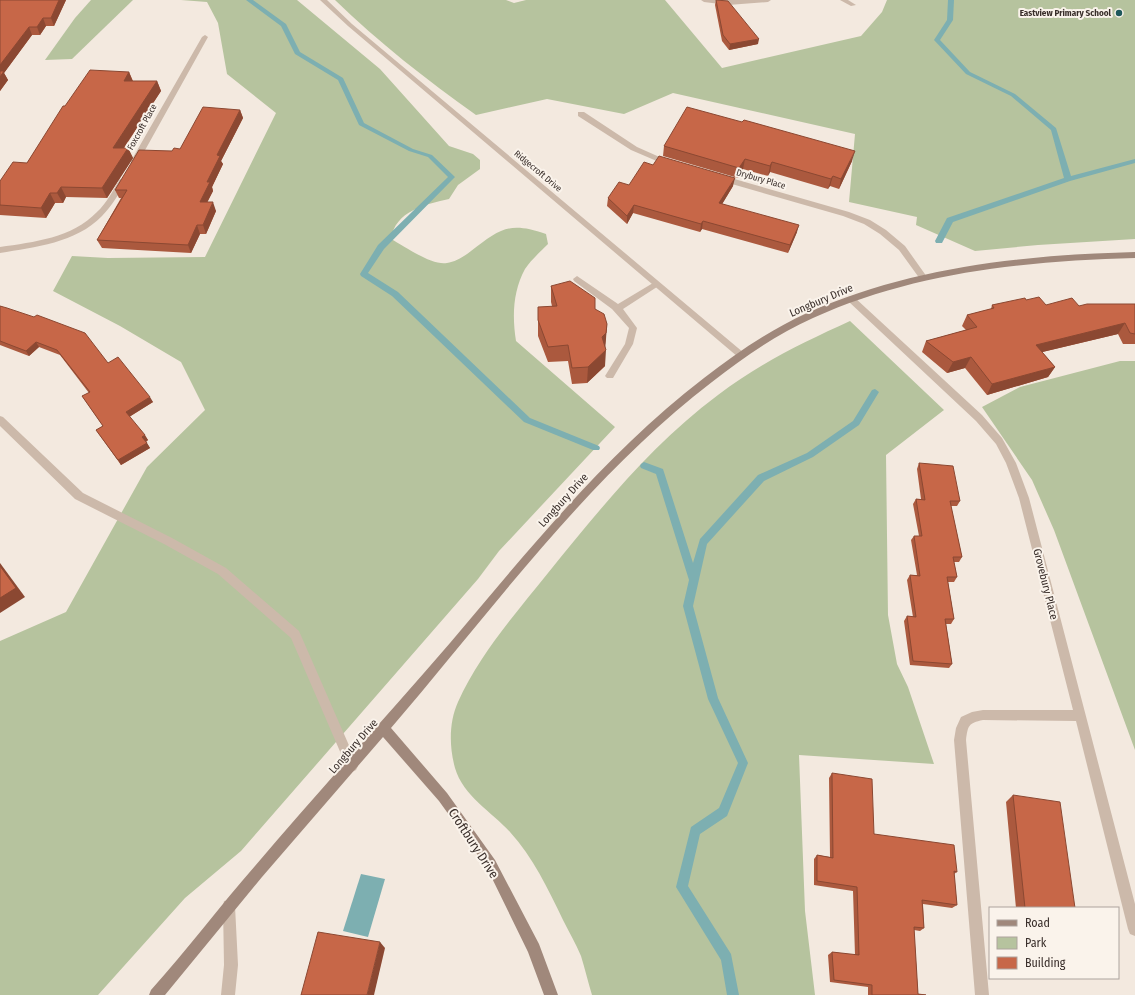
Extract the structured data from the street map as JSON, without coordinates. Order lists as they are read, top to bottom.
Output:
{
  "streets": {
    "street": [
      "Foxcroft Place",
      "Ridgecroft Drive",
      "Drybury Place",
      "Longbury Drive",
      "Grovebury Place",
      "Croftbury Drive"
    ]
  },
  "crossings": [
    ["Ridgecroft Drive", "Longbury Drive"],
    ["Drybury Place", "Longbury Drive"],
    ["Longbury Drive", "Grovebury Place"],
    ["Longbury Drive", "Croftbury Drive"]
  ],
  "places": ["Eastview Primary School"],
  "legend": ["Road", "Park", "Building"]
}
